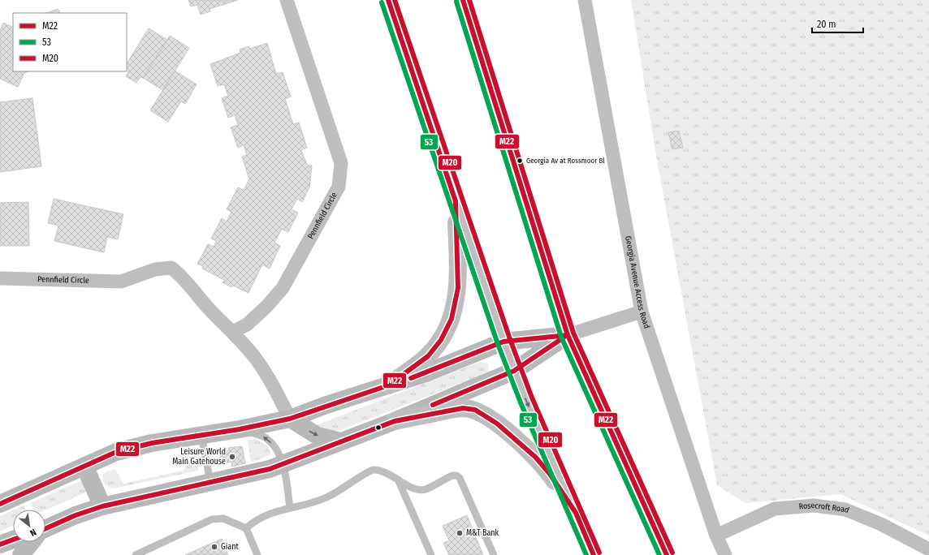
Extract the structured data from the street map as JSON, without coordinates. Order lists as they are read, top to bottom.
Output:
{
  "streets": {
    "street": ["Pennfield Circle", "Georgia Avenue Access Road", "Rosecroft Road"]
  },
  "crossings": [
    ["Georgia Avenue Access Road", "Rosecroft Road"]
  ],
  "places": [
    "Georgia Av at Rossmoor Bl",
    "Leisure World Main Gatehouse",
    "M&T Bank",
    "Giant"
  ],
  "lines": ["transit line M22", "transit line M20", "transit line 53"],
  "legend": ["M22", "53", "M20"],
  "scale_bar": "20 m",
  "north": "bottom right"
}
